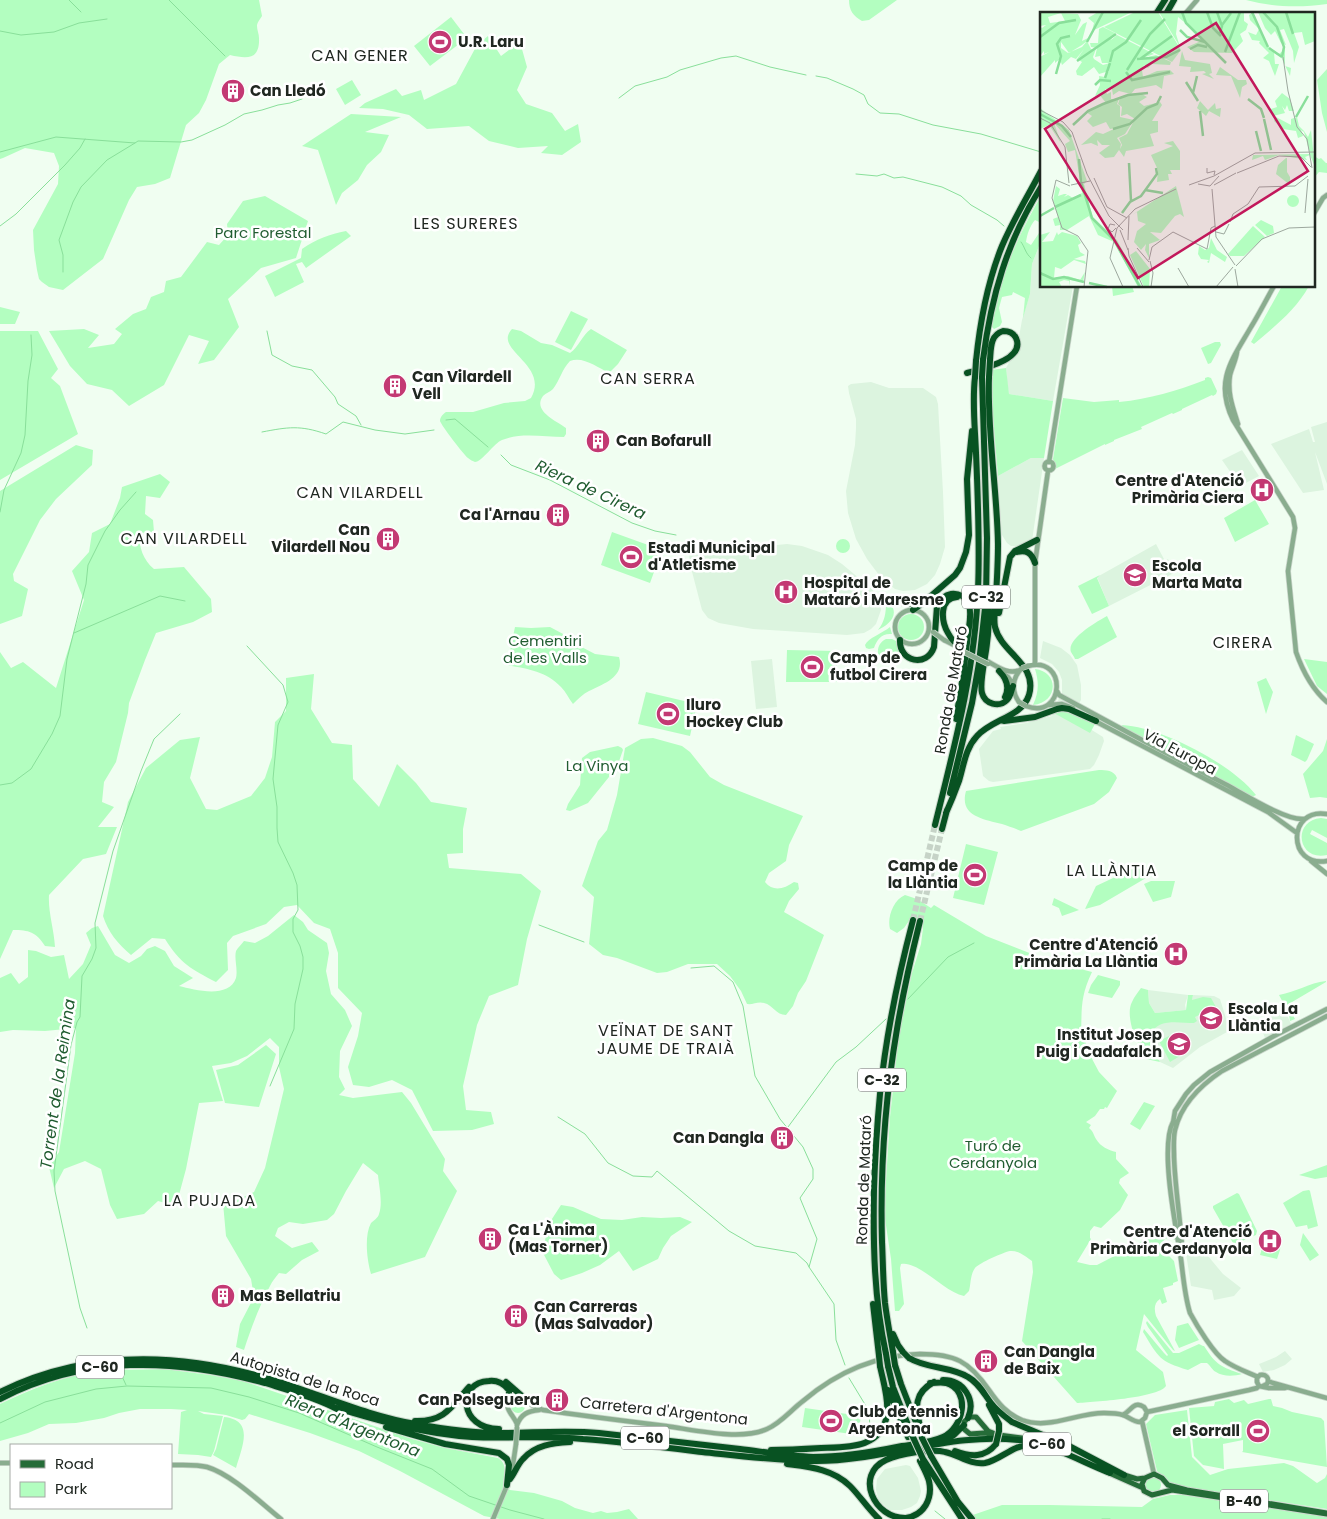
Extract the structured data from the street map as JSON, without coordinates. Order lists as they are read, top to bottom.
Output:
{
  "streets": {
    "highway": [
      "C-32",
      "Ronda de Mataró",
      "C-60",
      "Autopista de la Roca",
      "B-40"
    ],
    "street": ["Via Europa", "Carretera d'Argentona"]
  },
  "crossings": [
    ["C-32", "Ronda de Mataró"],
    ["C-60", "Autopista de la Roca"],
    ["C-60", "B-40"]
  ],
  "districts": [
    "CAN GENER",
    "LES SURERES",
    "CAN SERRA",
    "CAN VILARDELL",
    "CAN VILARDELL",
    "CIRERA",
    "LA LLÀNTIA",
    "VEÏNAT DE SANT JAUME DE TRAIÀ",
    "LA PUJADA"
  ],
  "water": ["Riera de Cirera", "Torrent de la Reimina", "Riera d'Argentona"],
  "parks": [
    "Parc Forestal",
    "Cementiri de les Valls",
    "La Vinya",
    "Turó de Cerdanyola"
  ],
  "places": {
    "sports": [
      "U.R. Laru",
      "Estadi Municipal d'Atletisme",
      "Camp de futbol Cirera",
      "Iluro Hockey Club",
      "Camp de la Llàntia",
      "Club de tennis Argentona",
      "el Sorrall"
    ],
    "building": [
      "Can Lledó",
      "Can Vilardell Vell",
      "Can Bofarull",
      "Ca l'Arnau",
      "Can Vilardell Nou",
      "Can Dangla",
      "Ca L'Ànima (Mas Torner)",
      "Mas Bellatriu",
      "Can Carreras (Mas Salvador)",
      "Can Dangla de Baix",
      "Can Polseguera"
    ],
    "hospital": [
      "Centre d'Atenció Primària Ciera",
      "Hospital de Mataró i Maresme",
      "Centre d'Atenció Primària La Llàntia",
      "Centre d'Atenció Primària Cerdanyola"
    ],
    "school or university": ["Escola Marta Mata", "Escola La Llàntia", "Institut Josep Puig i Cadafalch"]
  },
  "legend": ["Road", "Park"]
}
